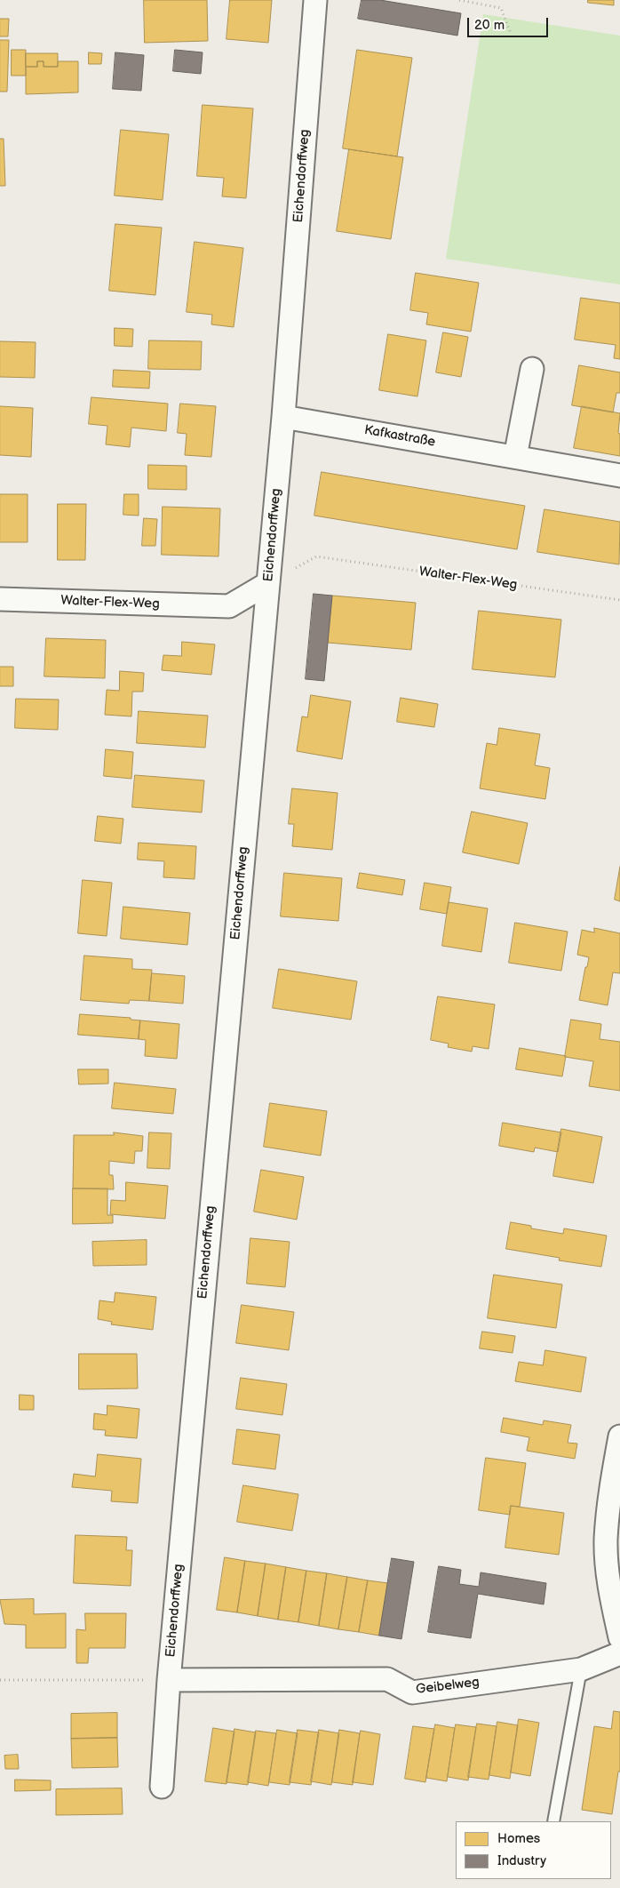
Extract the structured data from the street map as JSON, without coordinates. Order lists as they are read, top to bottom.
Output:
{
  "streets": {
    "street": [
      "Eichendorffweg",
      "Kafkastraße",
      "Walter-Flex-Weg",
      "Geibelweg"
    ]
  },
  "crossings": [
    ["Eichendorffweg", "Kafkastraße"],
    ["Eichendorffweg", "Walter-Flex-Weg"],
    ["Eichendorffweg", "Geibelweg"]
  ],
  "legend": ["Homes", "Industry"],
  "scale_bar": "20 m"
}
